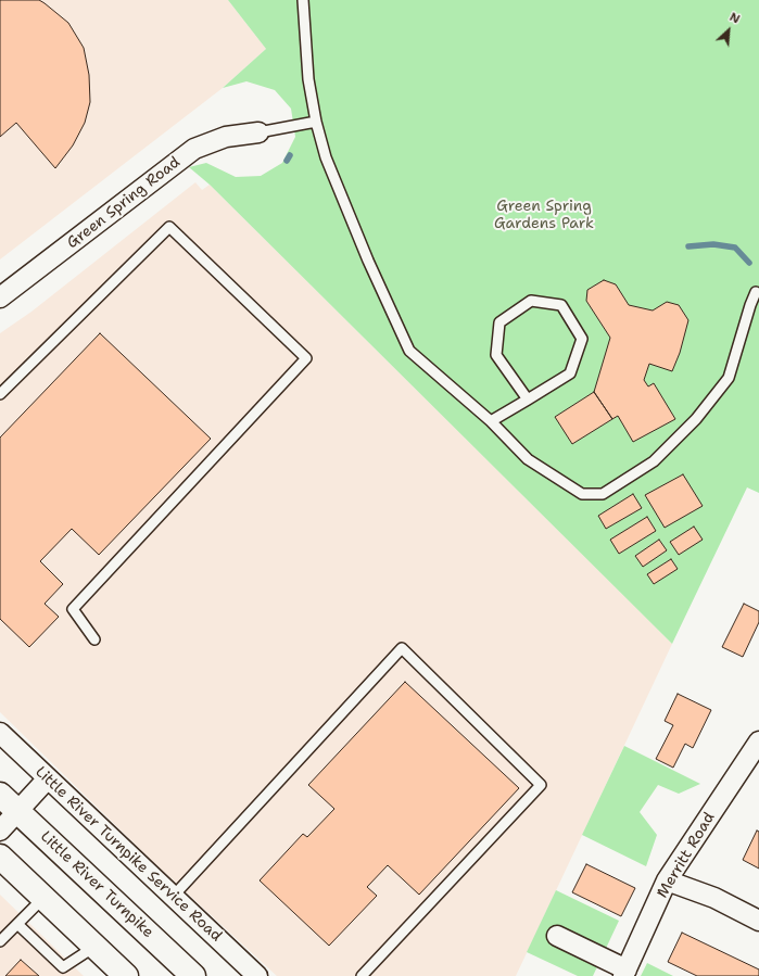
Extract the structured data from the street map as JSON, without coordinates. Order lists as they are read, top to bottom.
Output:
{
  "streets": {
    "main road": ["Little River Turnpike"],
    "street": ["Green Spring Road", "Little River Turnpike Service Road", "Merritt Road"]
  },
  "parks": ["Green Spring Gardens Park"],
  "north": "top right"
}
